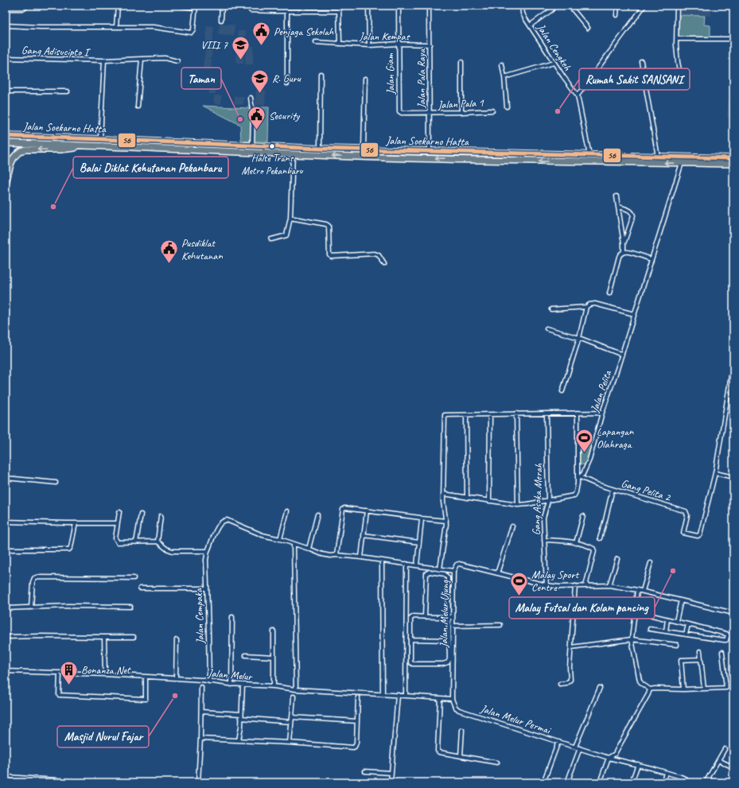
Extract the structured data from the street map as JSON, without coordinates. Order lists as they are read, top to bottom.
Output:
{
  "streets": {
    "main road": ["Jalan Soekarno Hatta"],
    "street": [
      "Jalan Kempas",
      "Jalan Cengkeh",
      "Gang Adisucipto I",
      "Jalan Giam",
      "Jalan Pala Raya",
      "Jalan Pala 1",
      "Jalan Pelita",
      "Gang Pelita 2",
      "Gang Asoka Merah",
      "Jalan Melur Ujung",
      "Jalan Cempaka",
      "Jalan Melur",
      "Jalan Melur Permai"
    ]
  },
  "crossings": [
    ["Jalan Kempas", "Jalan Giam"],
    ["Jalan Kempas", "Jalan Pala Raya"],
    ["Jalan Giam", "Jalan Pala Raya"],
    ["Jalan Giam", "Jalan Pala 1"],
    ["Jalan Pala Raya", "Jalan Pala 1"],
    ["Jalan Pala Raya", "Jalan Soekarno Hatta"],
    ["Jalan Soekarno Hatta", "Jalan Pelita"],
    ["Jalan Pelita", "Gang Pelita 2"],
    ["Jalan Pelita", "Gang Asoka Merah"],
    ["Gang Asoka Merah", "Jalan Melur Ujung"],
    ["Jalan Melur Ujung", "Jalan Melur"],
    ["Jalan Melur Ujung", "Jalan Melur Permai"],
    ["Jalan Cempaka", "Jalan Melur"],
    ["Jalan Melur", "Jalan Melur Permai"]
  ],
  "places": {
    "public building": ["Penjaga Sekolah", "Security", "Pusdiklat Kehutanan"],
    "school or university": ["VIII 7", "R. Guru"],
    "other": [
      "Rumah Sakit SANSANI",
      "Taman",
      "Halte Trans Metro Pekanbaru",
      "Balai Diklat Kehutanan Pekanbaru",
      "Malay Futsal dan Kolam pancing",
      "Masjid Nurul Fajar"
    ],
    "sports": ["Lapangan Olahraga", "Malay Sport Centre"],
    "building": ["Bonanza Net"]
  },
  "lines": ["transit line 56"]
}
